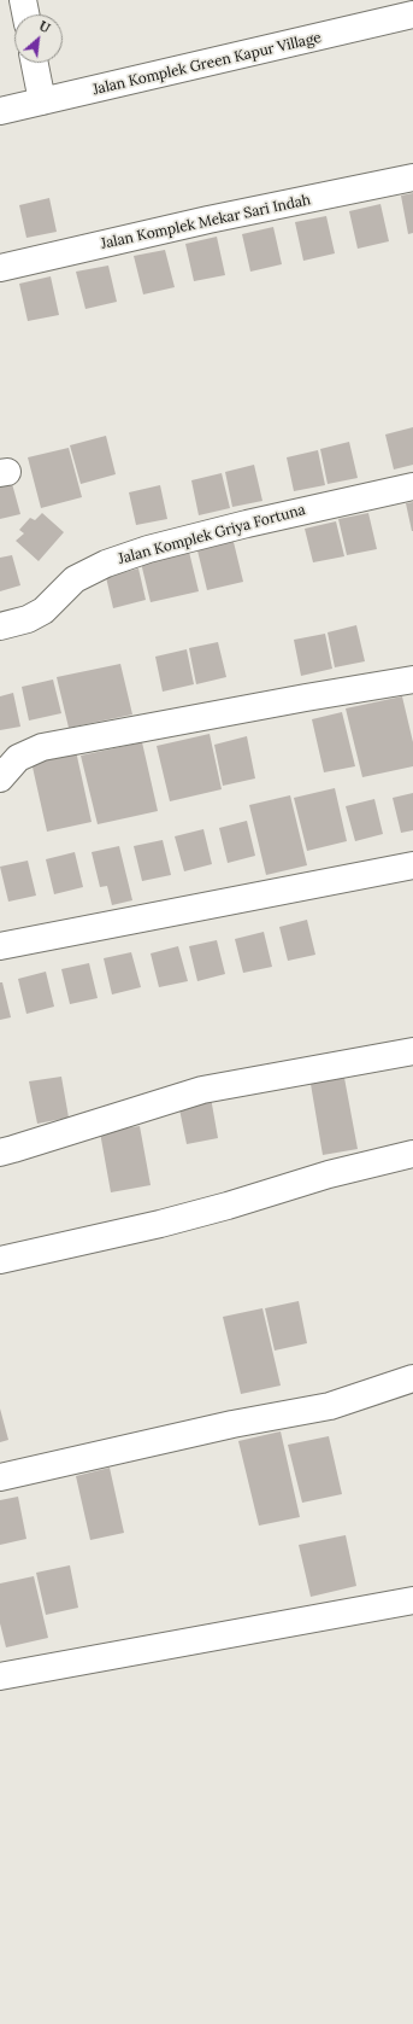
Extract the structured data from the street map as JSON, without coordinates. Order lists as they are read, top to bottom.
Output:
{
  "streets": {
    "street": ["Jalan Komplek Green Kapur Village", "Jalan Komplek Mekar Sari Indah", "Jalan Komplek Griya Fortuna"]
  },
  "north": "top right"
}
